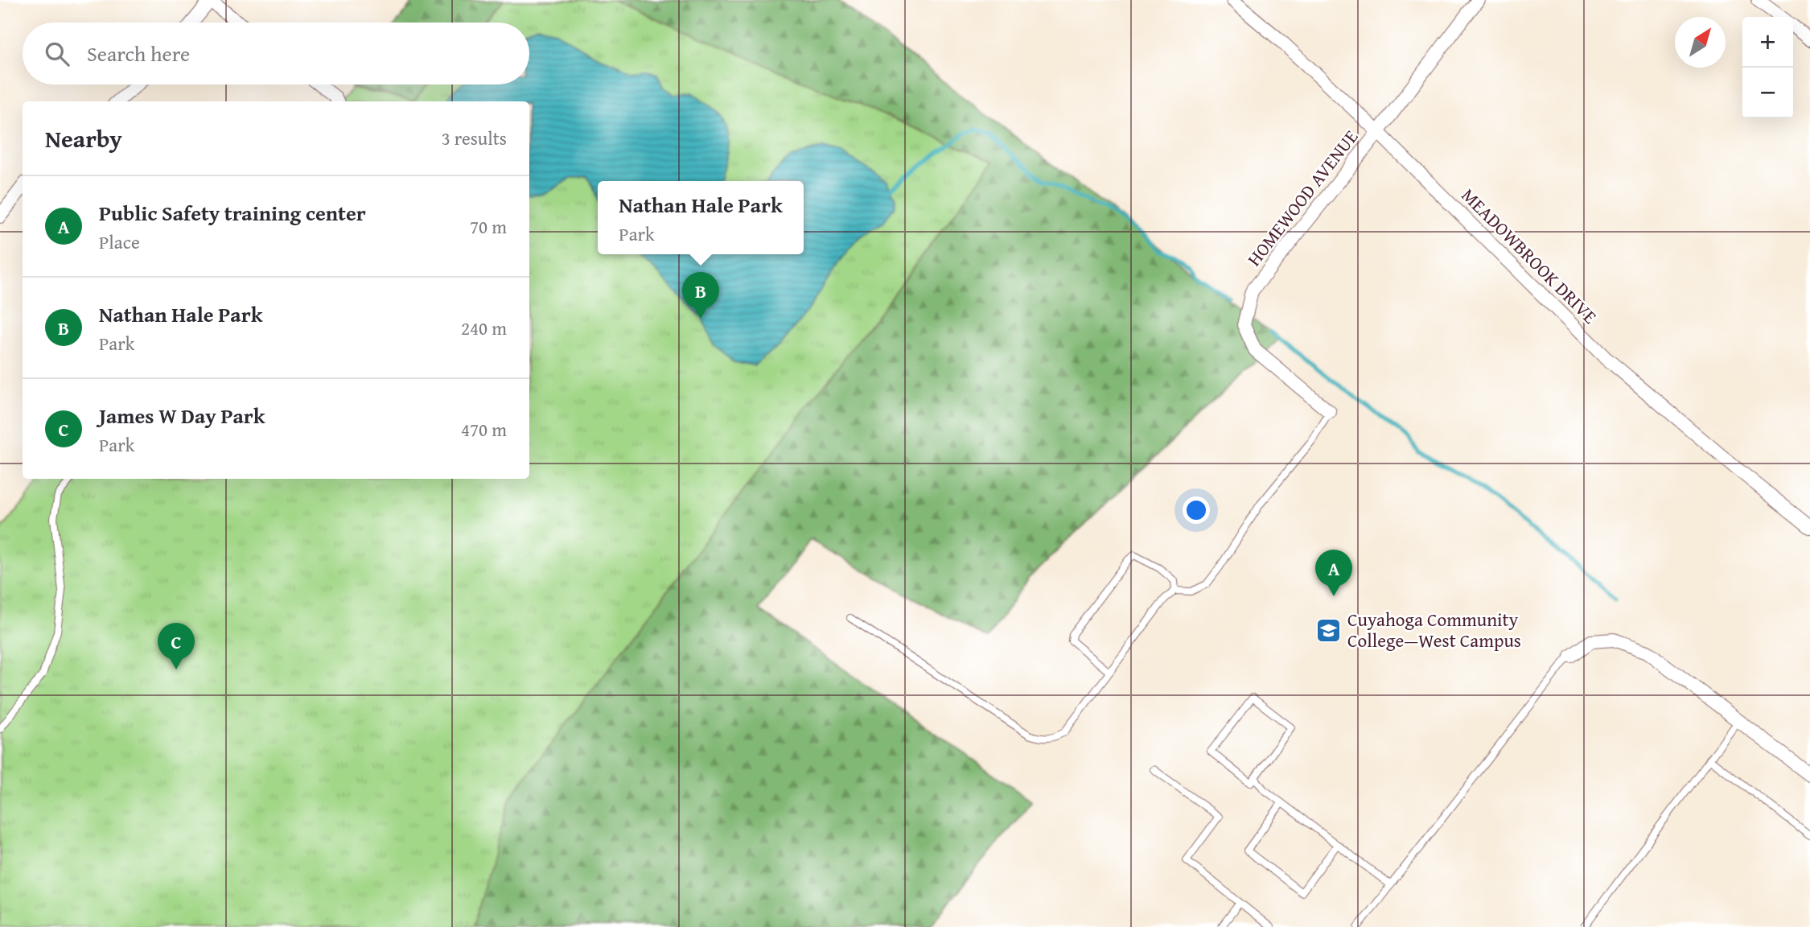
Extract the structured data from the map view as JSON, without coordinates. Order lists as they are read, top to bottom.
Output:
{
  "streets": {
    "street": ["HOMEWOOD AVENUE", "MEADOWBROOK DRIVE"]
  },
  "crossings": [
    ["HOMEWOOD AVENUE", "MEADOWBROOK DRIVE"]
  ],
  "places": {
    "school or university": ["Cuyahoga Community College—West Campus"]
  },
  "north": "top right",
  "page": {
    "map_buttons": ["+", "−"],
    "search": "Search here",
    "heading": ["Nearby", "3 results"],
    "list": [
      {
        "mark": "A",
        "name": "Public Safety training center",
        "note": "Place",
        "value": "70 m"
      },
      {
        "mark": "B",
        "name": "Nathan Hale Park",
        "note": "Park",
        "value": "240 m"
      },
      {
        "mark": "C",
        "name": "James W Day Park",
        "note": "Park",
        "value": "470 m"
      }
    ],
    "popup": ["Nathan Hale Park", "Park"],
    "pins": ["B", "A", "C"]
  }
}
